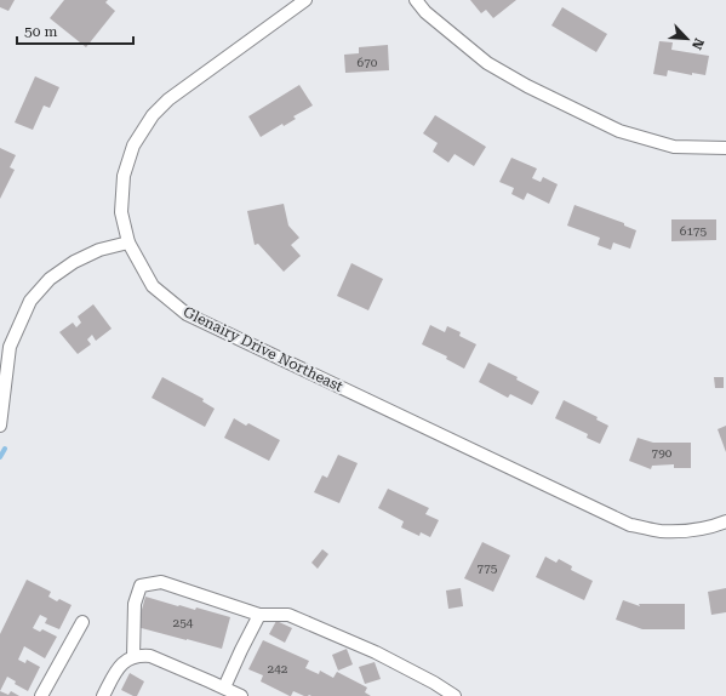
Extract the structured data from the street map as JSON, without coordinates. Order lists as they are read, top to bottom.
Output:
{
  "streets": {
    "street": ["Glenairy Drive Northeast"]
  },
  "house_numbers": [
    "670",
    "6175",
    "790",
    "775",
    "254",
    "242"
  ],
  "scale_bar": "50 m",
  "north": "bottom right"
}
